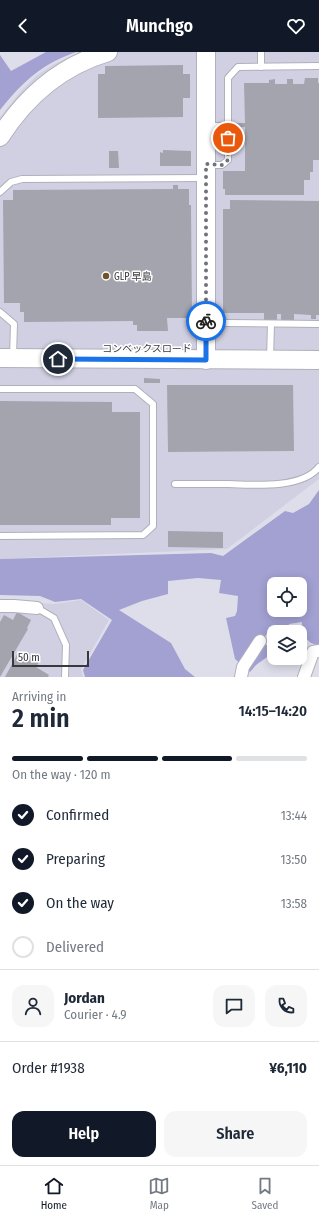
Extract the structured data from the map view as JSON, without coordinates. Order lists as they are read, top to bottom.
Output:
{
  "streets": {
    "street": ["コンベックスロード"]
  },
  "places": ["GLP 早島"],
  "scale_bar": "50 m",
  "page": {
    "header": "Munchgo",
    "scale": "50 m",
    "heading": ["2 min", "Arriving in", "14:15–14:20"],
    "panel": [
      "Jordan",
      "Courier · 4.9",
      "Order #1938",
      "¥6,110"
    ],
    "bar": "On the way · 120 m",
    "list": [
      ["Confirmed", "13:44"],
      ["Preparing", "13:50"],
      ["On the way", "13:58"],
      "Delivered"
    ],
    "buttons": ["Help", "Share"],
    "tabs": ["Home", "Map", "Saved"]
  }
}
